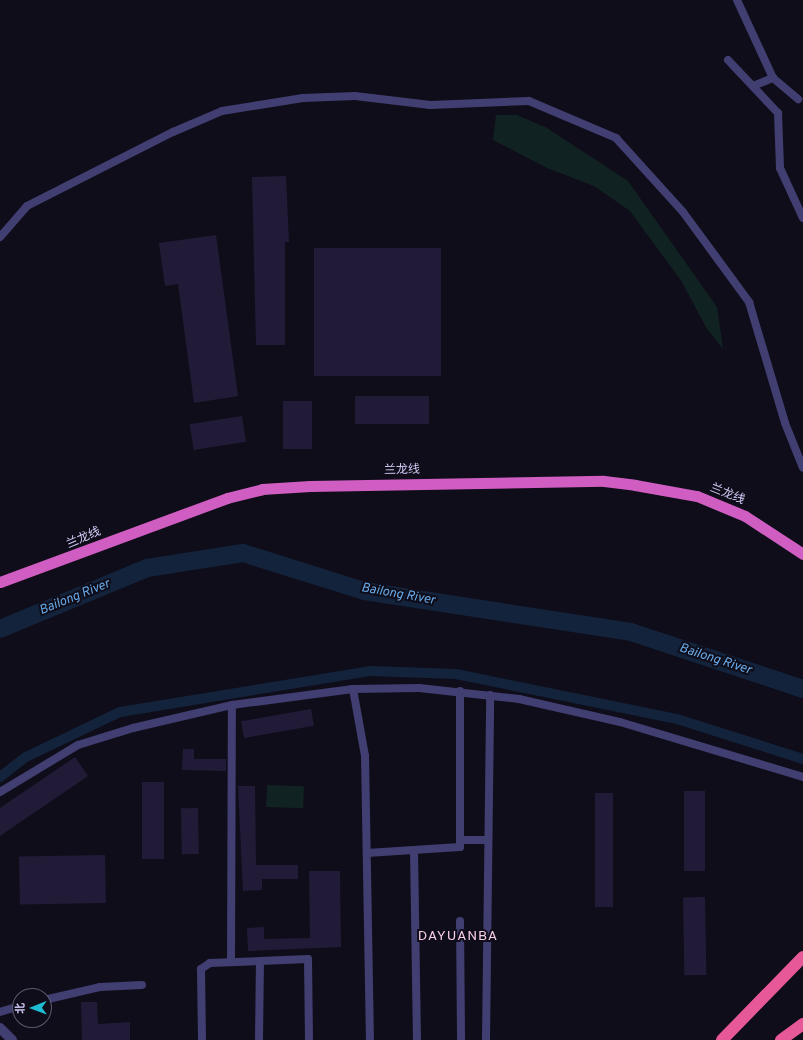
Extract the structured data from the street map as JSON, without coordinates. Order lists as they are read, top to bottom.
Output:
{
  "streets": {
    "highway": ["兰龙线"]
  },
  "districts": ["DAYUANBA"],
  "water": ["Bailong River"],
  "north": "left"
}
